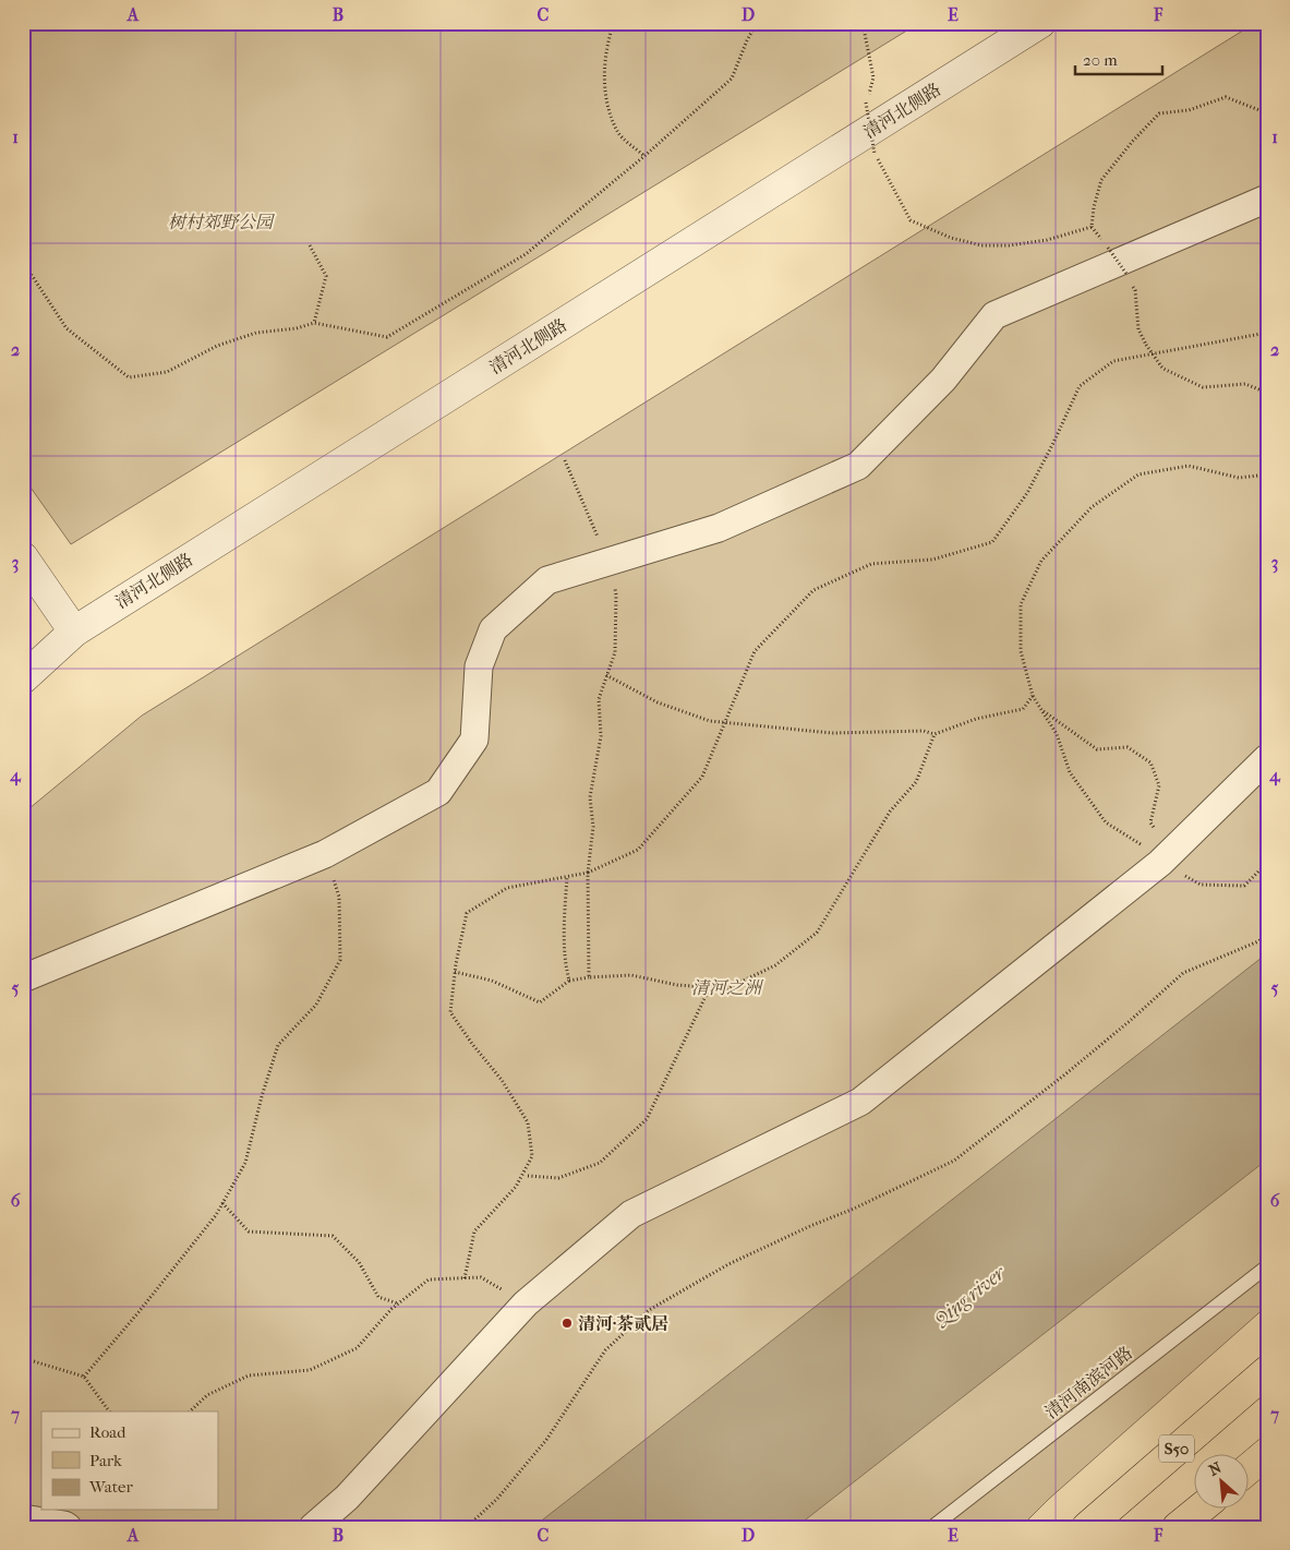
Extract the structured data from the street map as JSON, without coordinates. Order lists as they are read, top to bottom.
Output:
{
  "streets": {
    "highway": ["S50"],
    "street": ["清河北侧路"],
    "lane": ["清河南滨河路"]
  },
  "water": ["Qing river"],
  "parks": ["树村郊野公园", "清河之洲"],
  "places": ["清河·茶贰居"],
  "legend": ["Road", "Park", "Water"],
  "scale_bar": "20 m",
  "north": "top left",
  "grid": {
    "columns": [
      "A",
      "B",
      "C",
      "D",
      "E",
      "F"
    ],
    "rows": [
      "1",
      "2",
      "3",
      "4",
      "5",
      "6",
      "7"
    ]
  }
}
